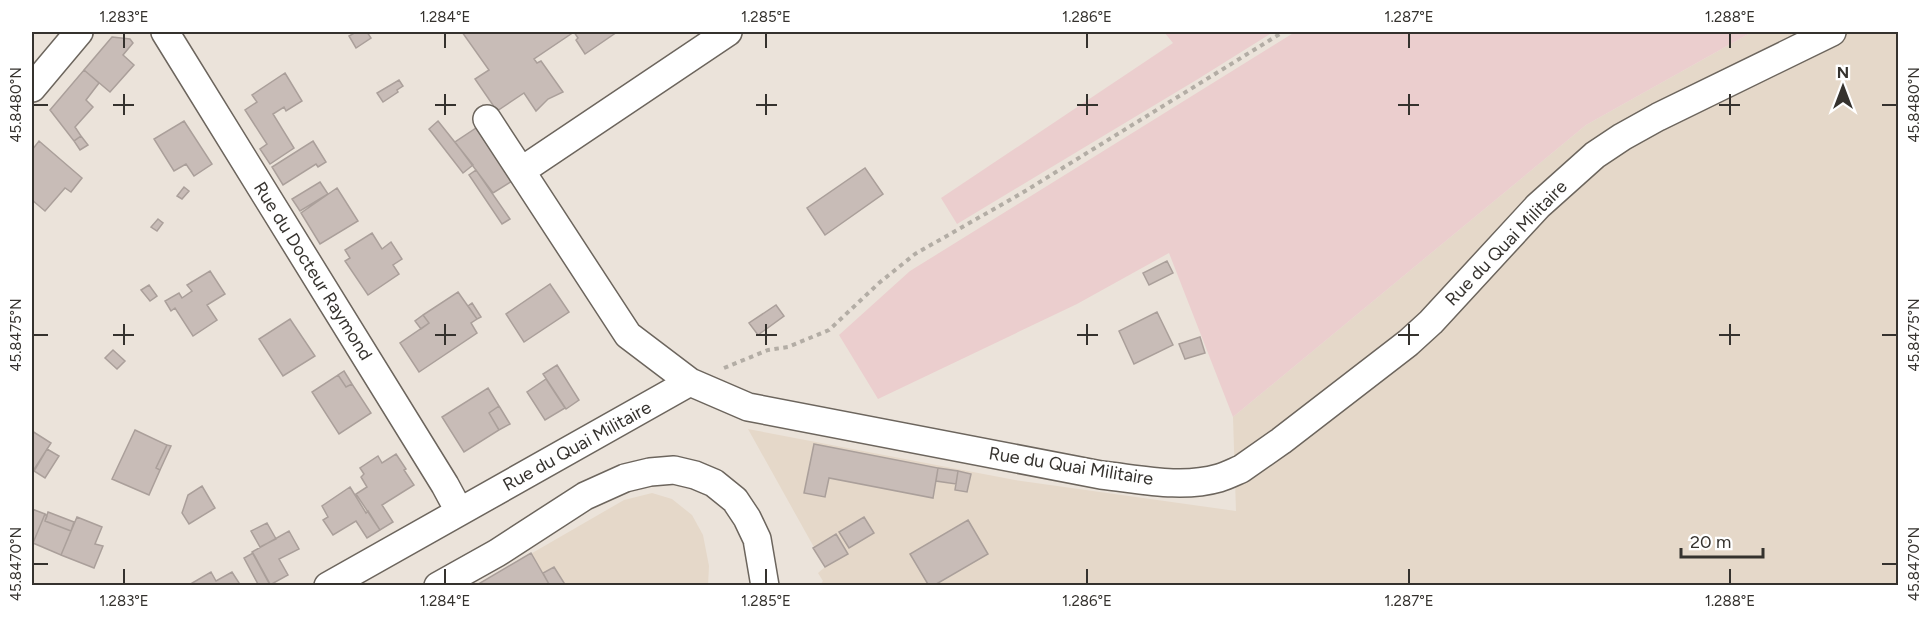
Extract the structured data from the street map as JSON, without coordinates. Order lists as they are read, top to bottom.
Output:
{
  "streets": {
    "street": ["Rue du Quai Militaire", "Rue du Docteur Raymond"]
  },
  "crossings": [
    ["Rue du Quai Militaire", "Rue du Docteur Raymond"]
  ],
  "scale_bar": "20 m",
  "north": "top",
  "coordinates": [
    "1.283°E",
    "1.284°E",
    "1.285°E",
    "1.286°E",
    "1.287°E",
    "1.288°E",
    "45.8480°N",
    "45.8475°N",
    "45.8470°N"
  ]
}
